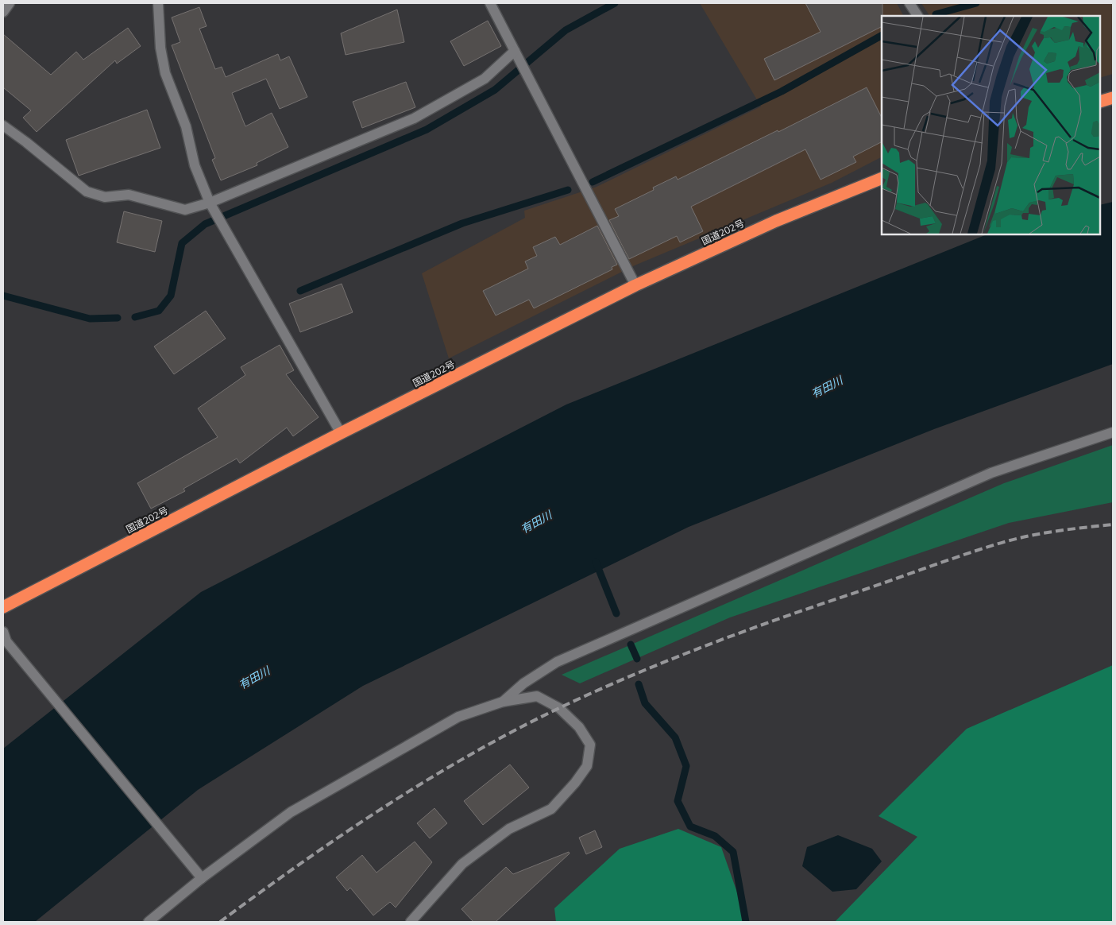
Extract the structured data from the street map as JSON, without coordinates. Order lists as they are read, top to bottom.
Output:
{
  "streets": {
    "highway": ["国道202号"]
  },
  "water": ["有田川"]
}
